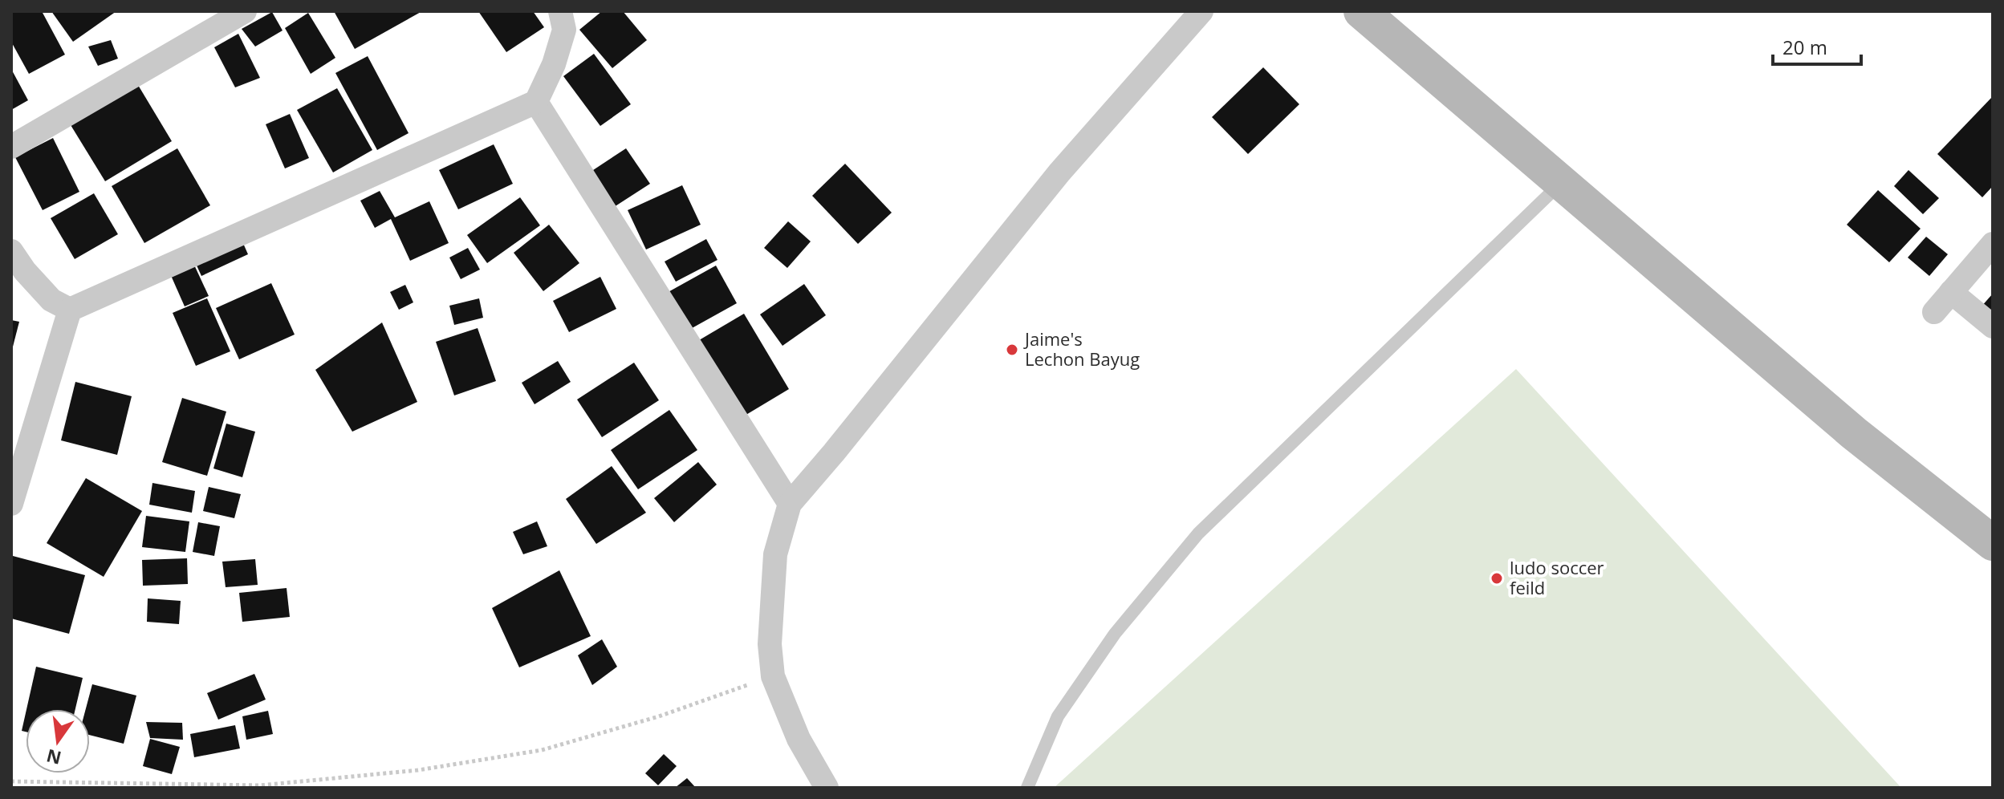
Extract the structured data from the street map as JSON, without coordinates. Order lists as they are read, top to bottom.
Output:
{
  "places": ["Jaime's Lechon Bayug", "ludo soccer feild"],
  "scale_bar": "20 m",
  "north": "bottom"
}
